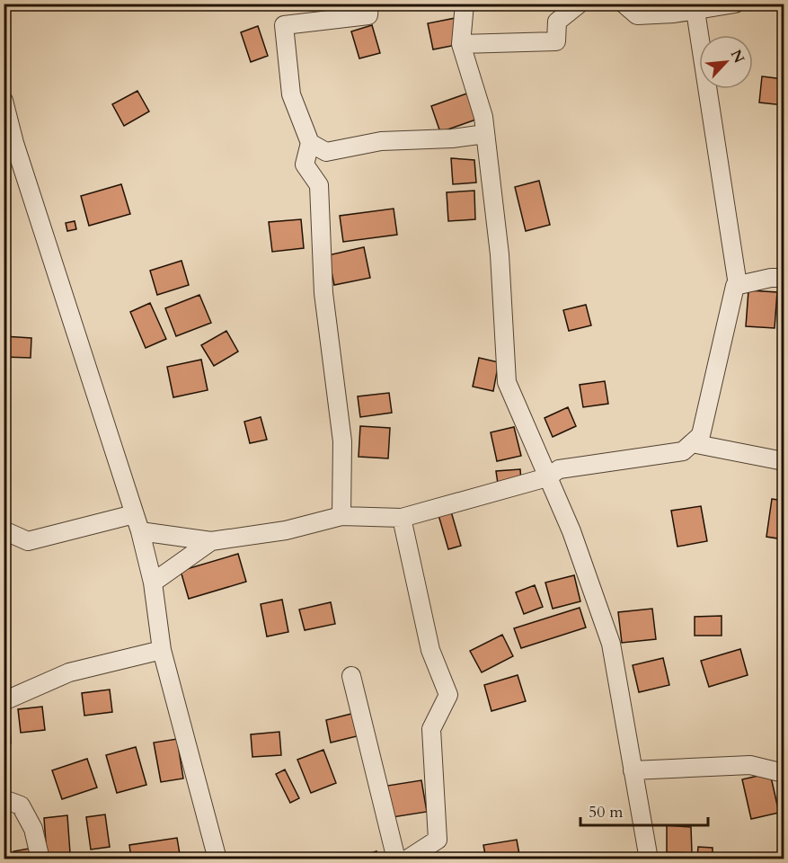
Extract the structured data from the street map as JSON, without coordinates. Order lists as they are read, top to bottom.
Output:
{
  "scale_bar": "50 m",
  "north": "top right"
}
